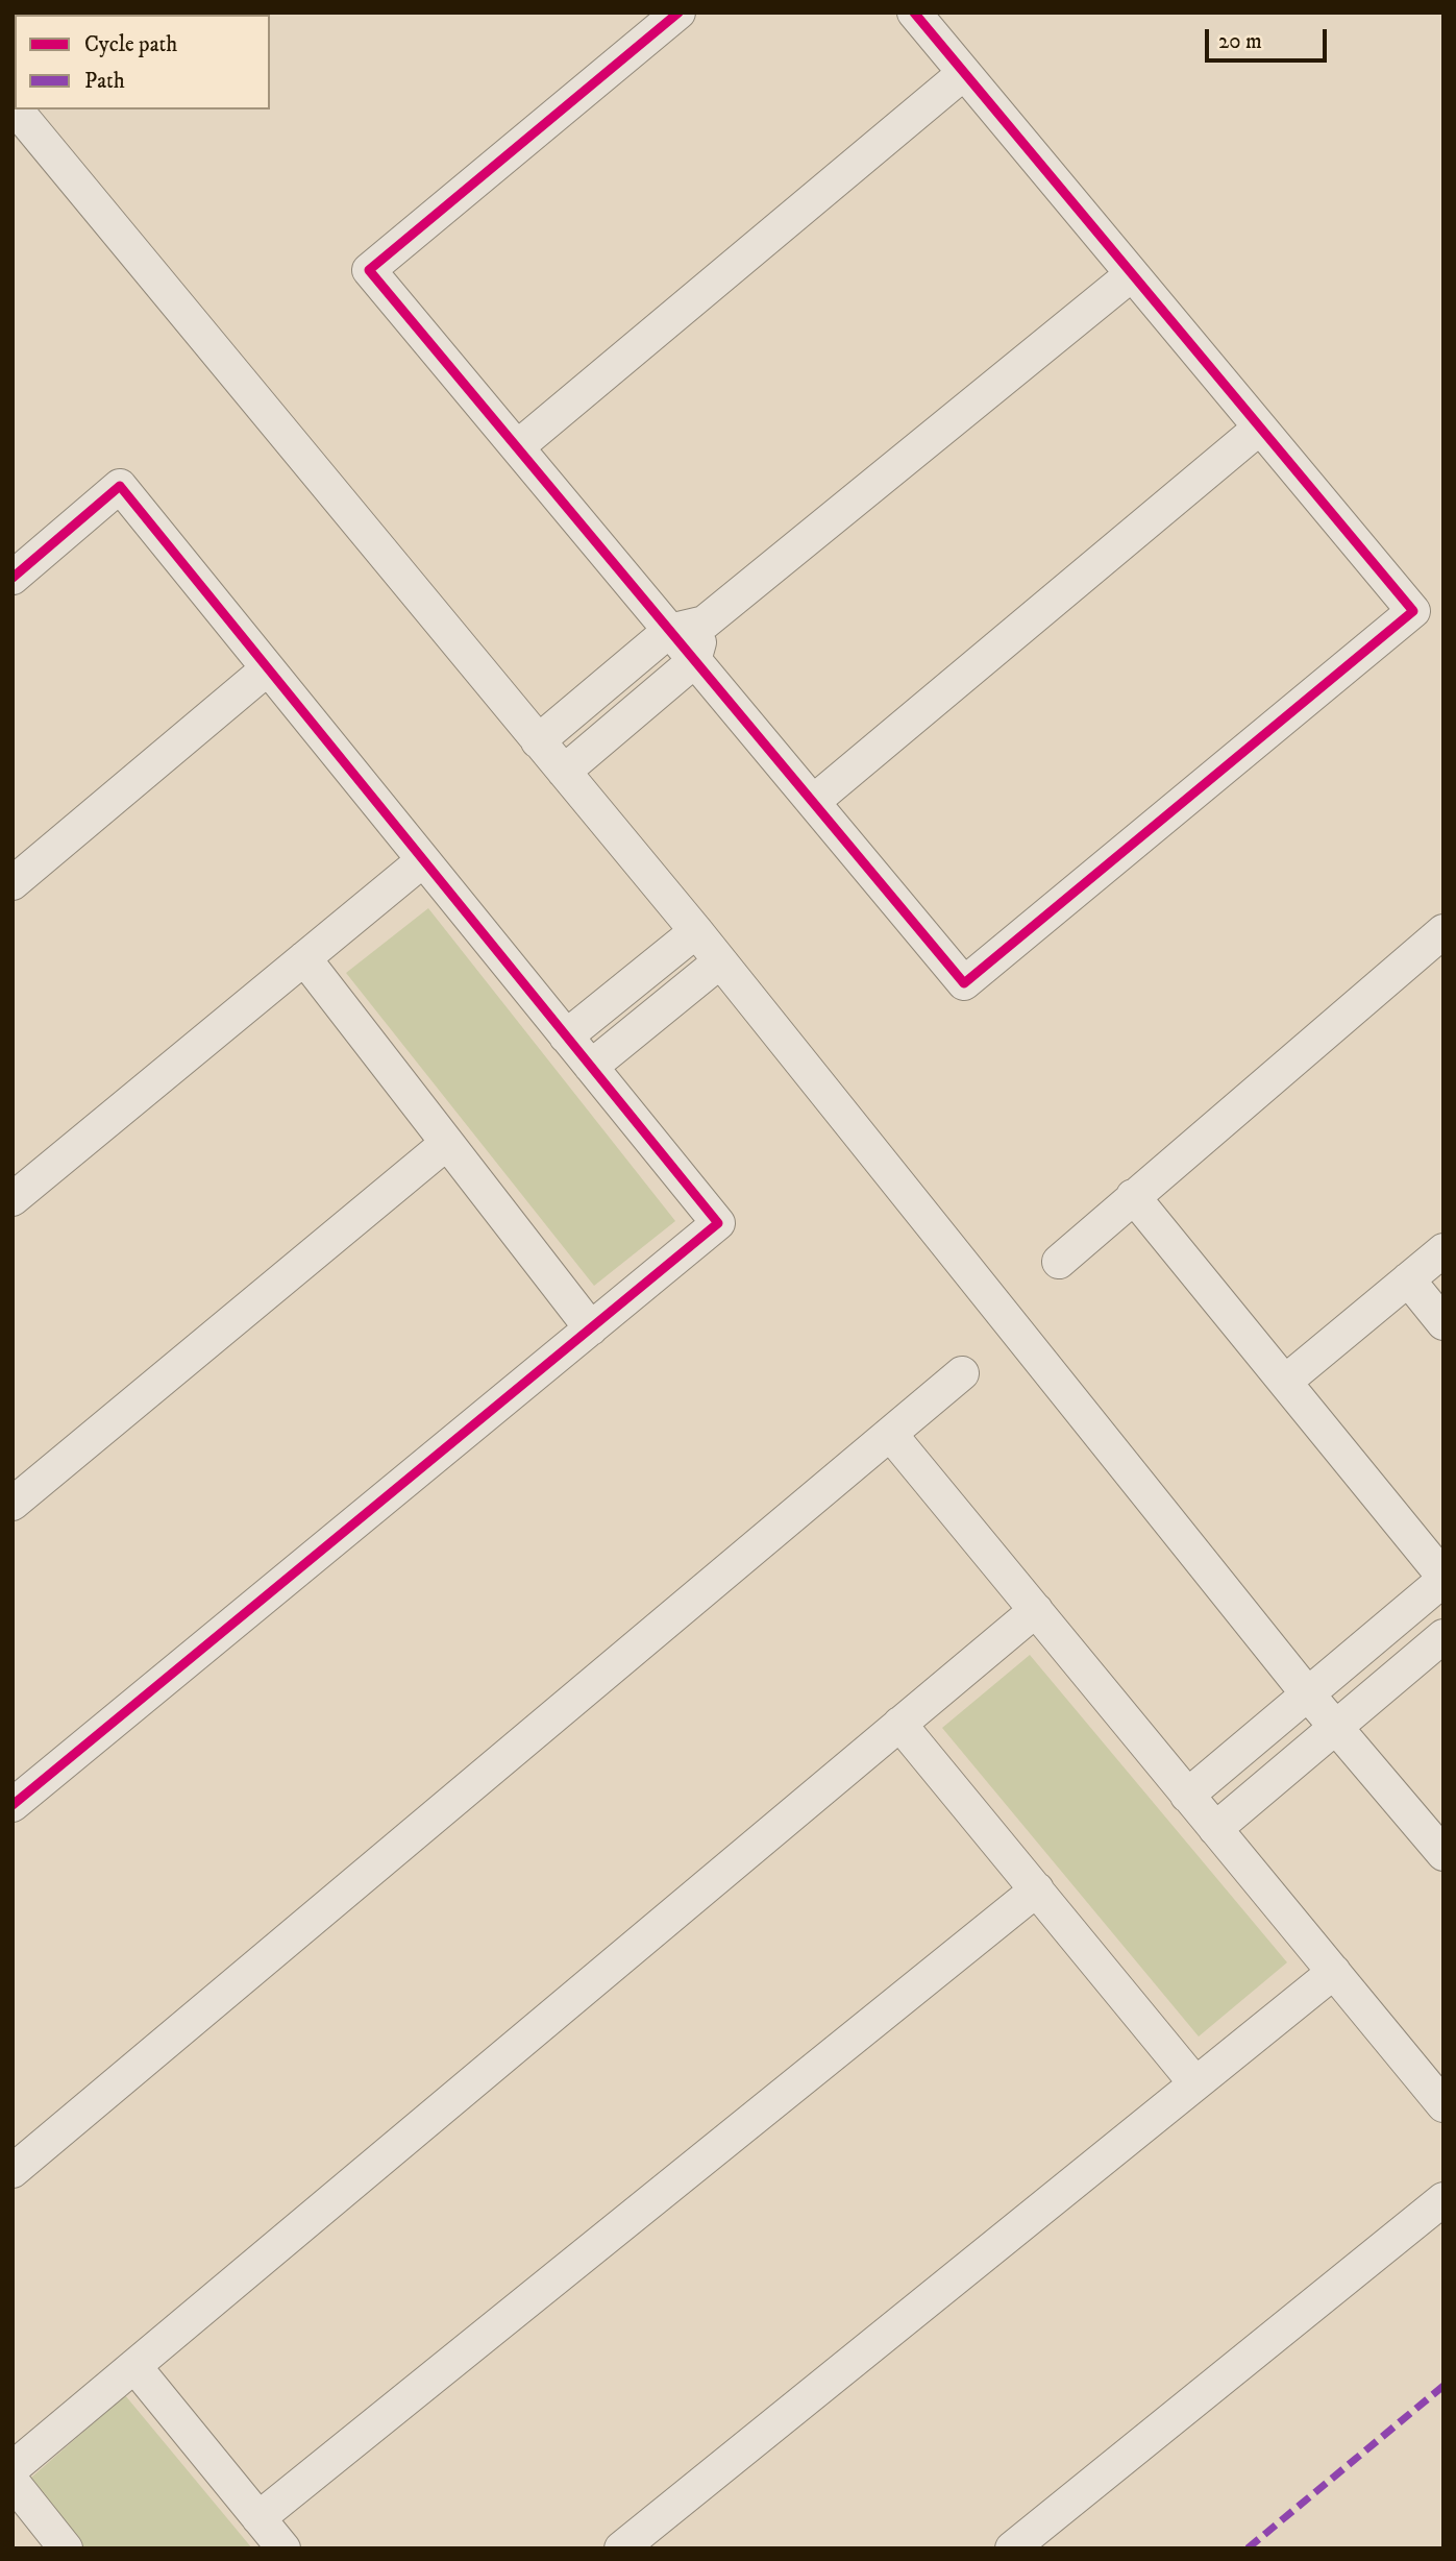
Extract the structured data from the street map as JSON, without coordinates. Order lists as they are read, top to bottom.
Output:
{
  "legend": ["Cycle path", "Path"],
  "scale_bar": "20 m"
}
